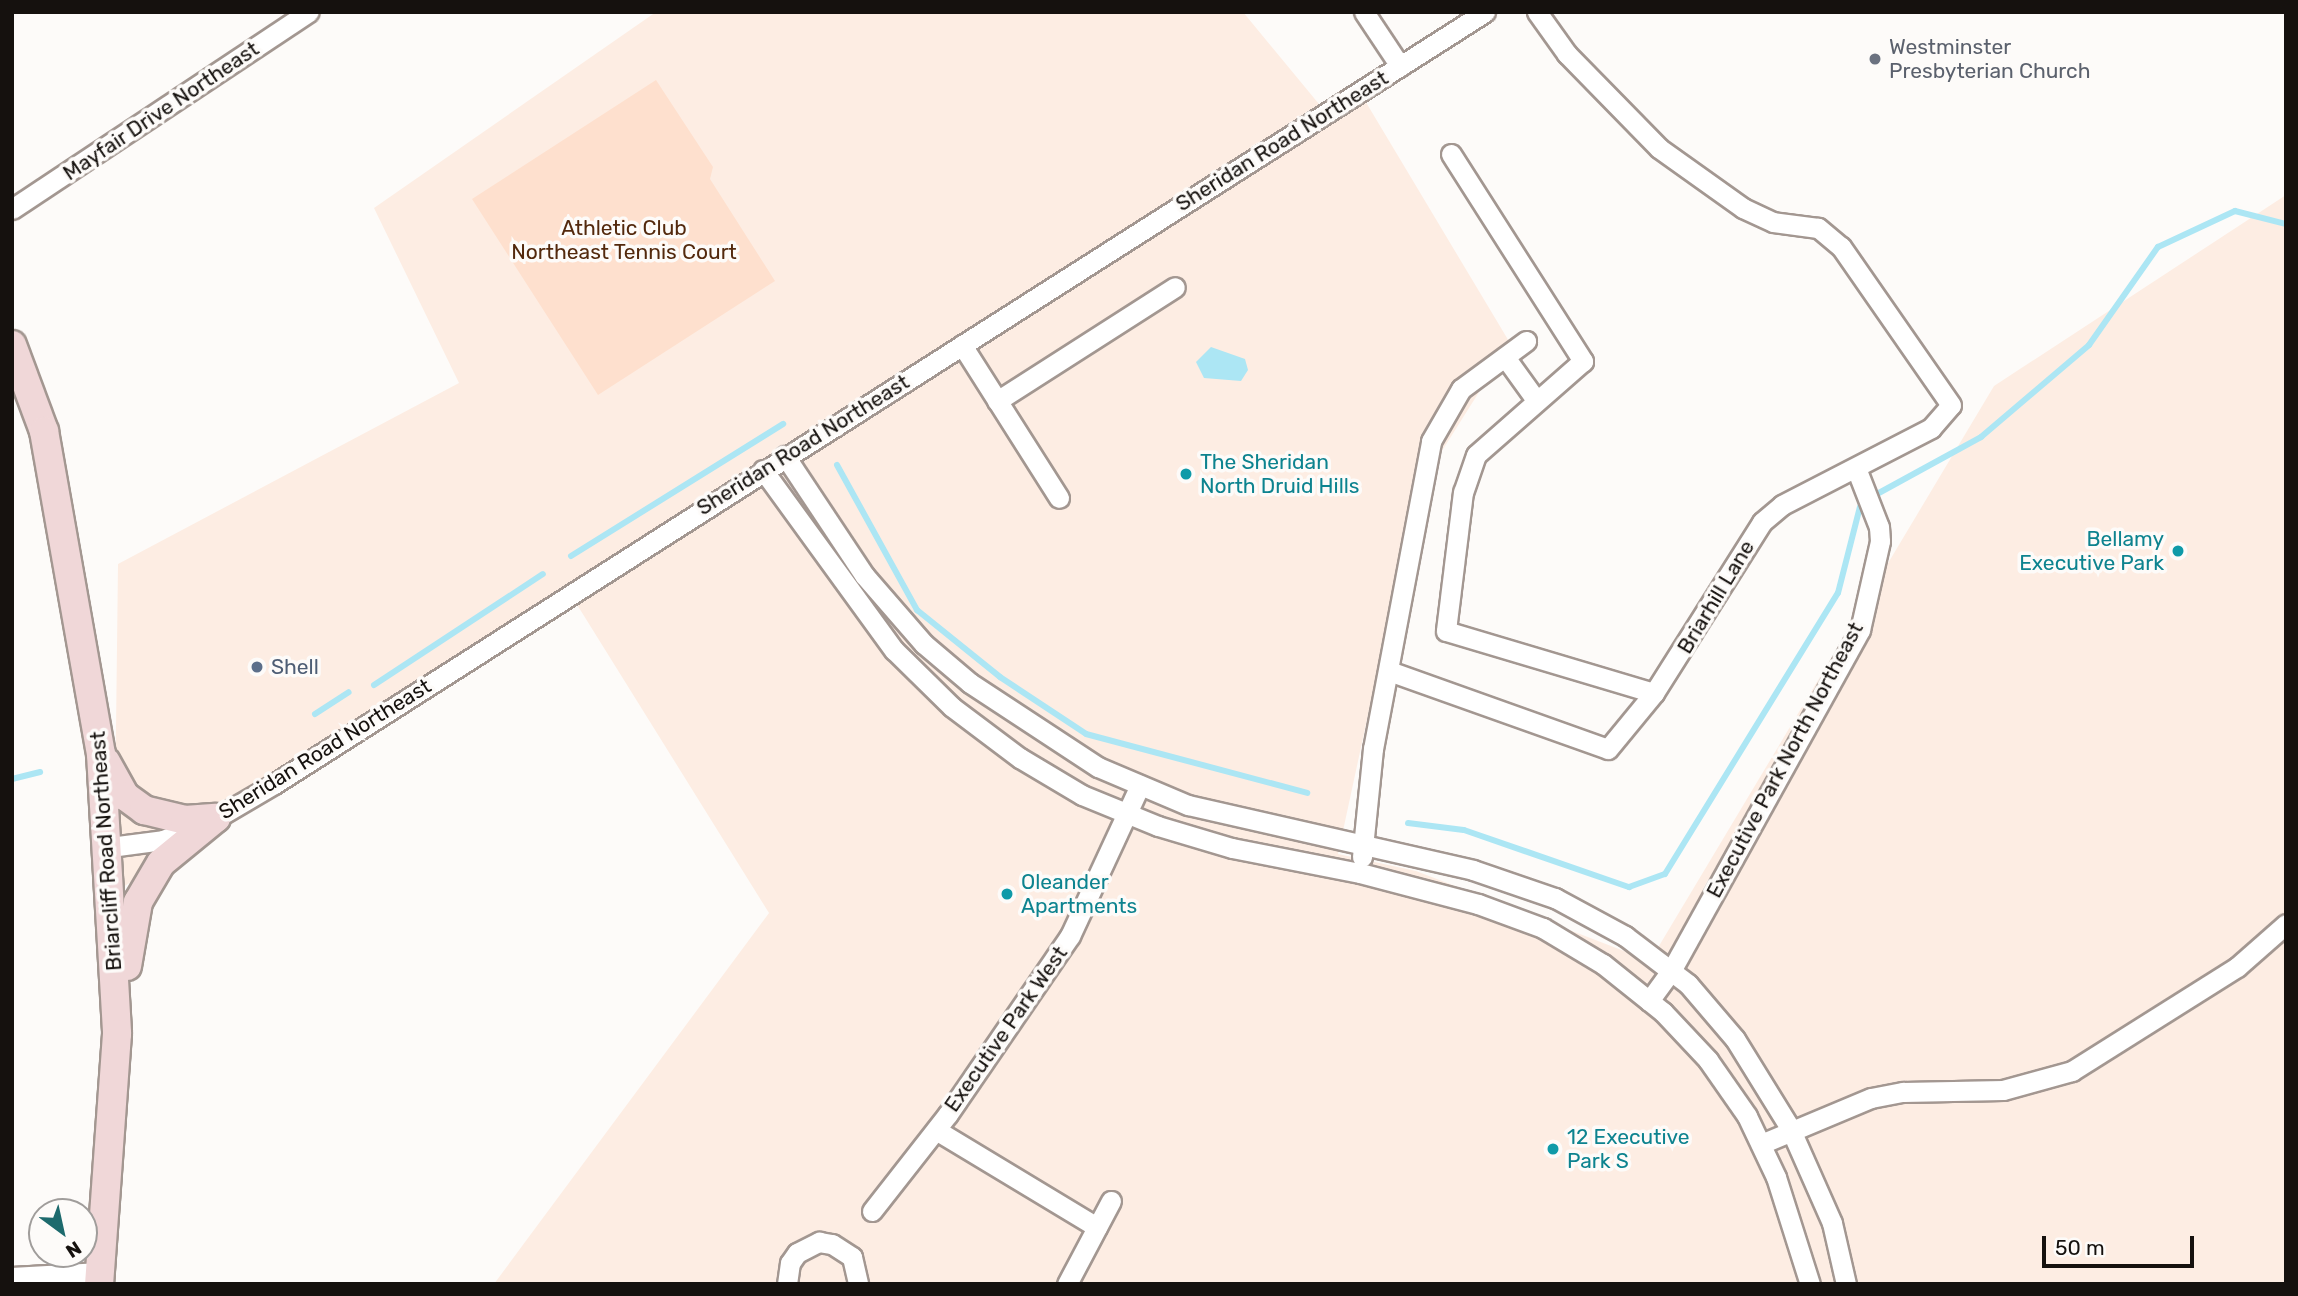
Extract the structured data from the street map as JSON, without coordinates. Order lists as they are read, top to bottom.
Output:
{
  "streets": {
    "main road": ["Briarcliff Road Northeast"],
    "street": [
      "Mayfair Drive Northeast",
      "Sheridan Road Northeast",
      "Briarhill Lane",
      "Executive Park North Northeast",
      "Executive Park West"
    ]
  },
  "crossings": [
    ["Sheridan Road Northeast", "Briarcliff Road Northeast"],
    ["Briarhill Lane", "Executive Park North Northeast"]
  ],
  "parks": ["Athletic Club Northeast Tennis Court"],
  "places": [
    "Westminster Presbyterian Church",
    "The Sheridan North Druid Hills",
    "Bellamy Executive Park",
    "Shell",
    "Oleander Apartments",
    "12 Executive Park S"
  ],
  "scale_bar": "50 m",
  "north": "bottom right"
}
